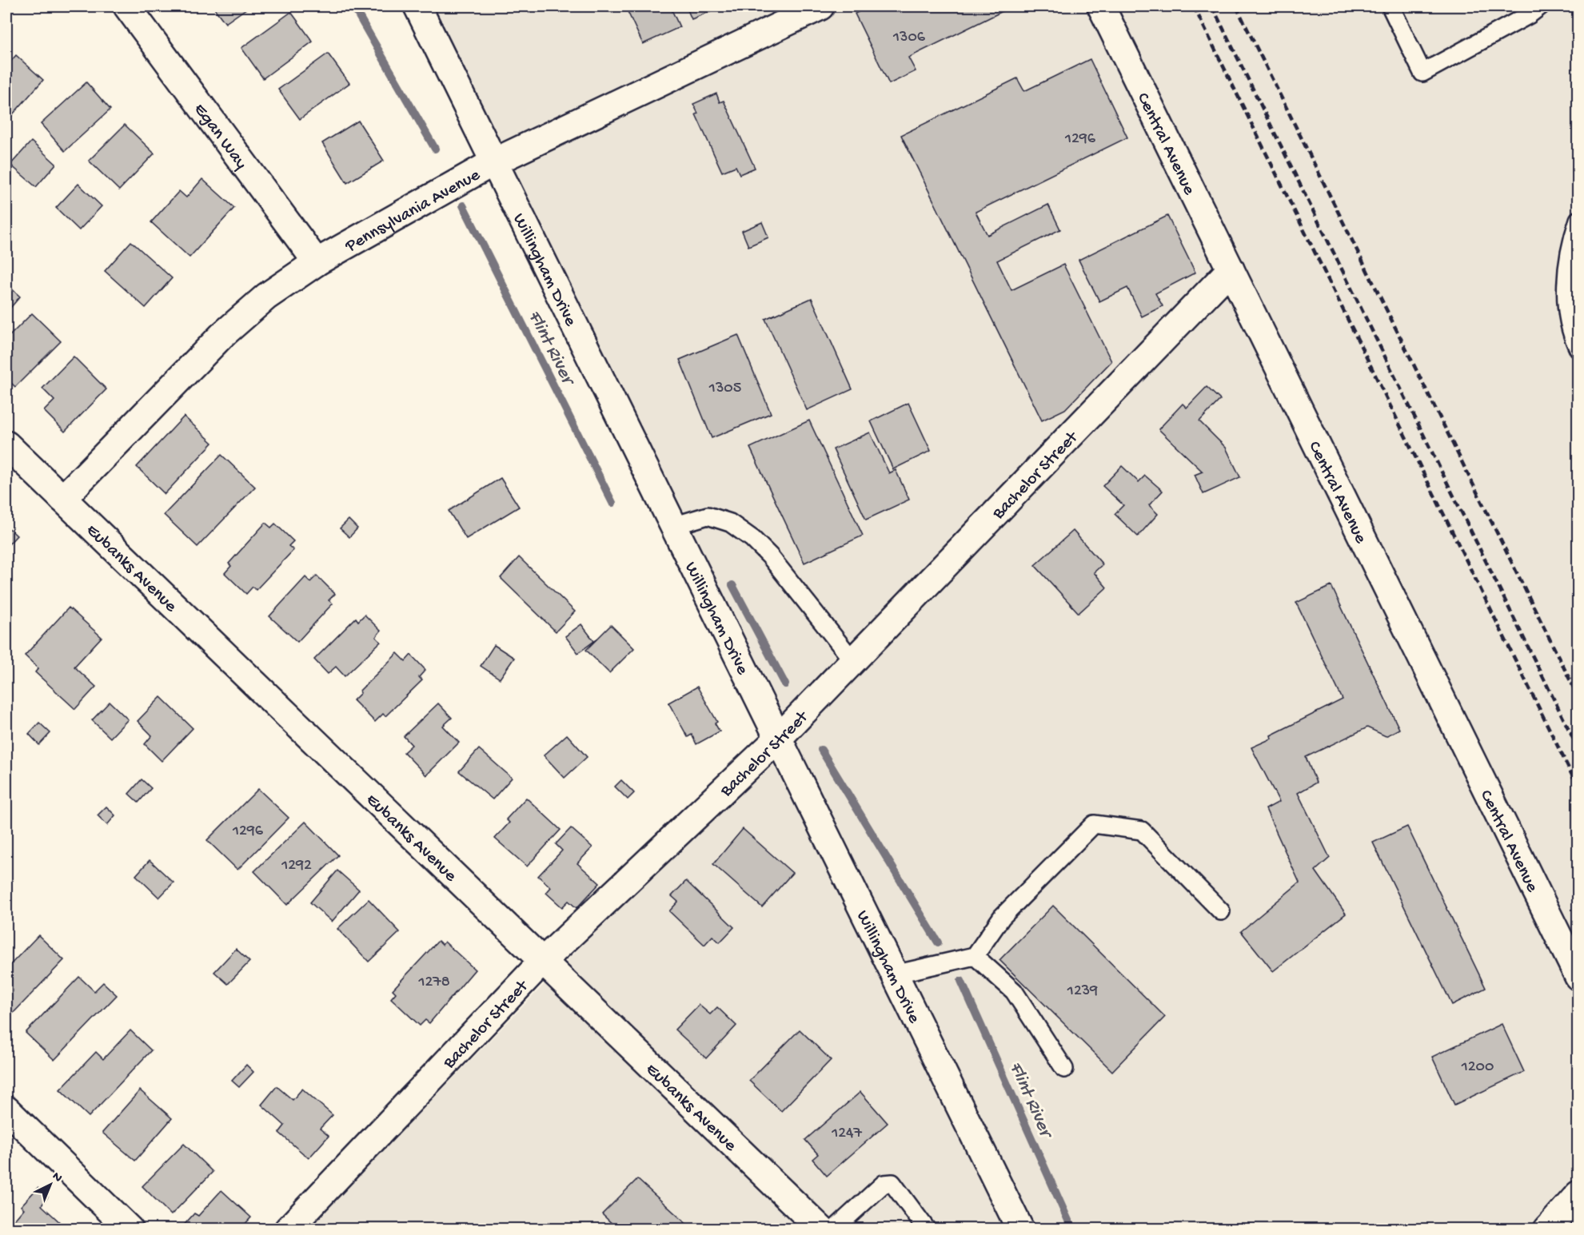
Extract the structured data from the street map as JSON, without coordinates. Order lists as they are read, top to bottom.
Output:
{
  "streets": {
    "street": [
      "Egan Way",
      "Central Avenue",
      "Pennsylvania Avenue",
      "Willingham Drive",
      "Bachelor Street",
      "Eubanks Avenue"
    ]
  },
  "crossings": [
    ["Egan Way", "Pennsylvania Avenue"],
    ["Central Avenue", "Bachelor Street"],
    ["Pennsylvania Avenue", "Willingham Drive"],
    ["Pennsylvania Avenue", "Eubanks Avenue"],
    ["Willingham Drive", "Bachelor Street"],
    ["Bachelor Street", "Eubanks Avenue"]
  ],
  "water": ["Flint River"],
  "house_numbers": [
    "1306",
    "1296",
    "1305",
    "1296",
    "1292",
    "1278",
    "1239",
    "1200",
    "1247"
  ],
  "north": "top right"
}
